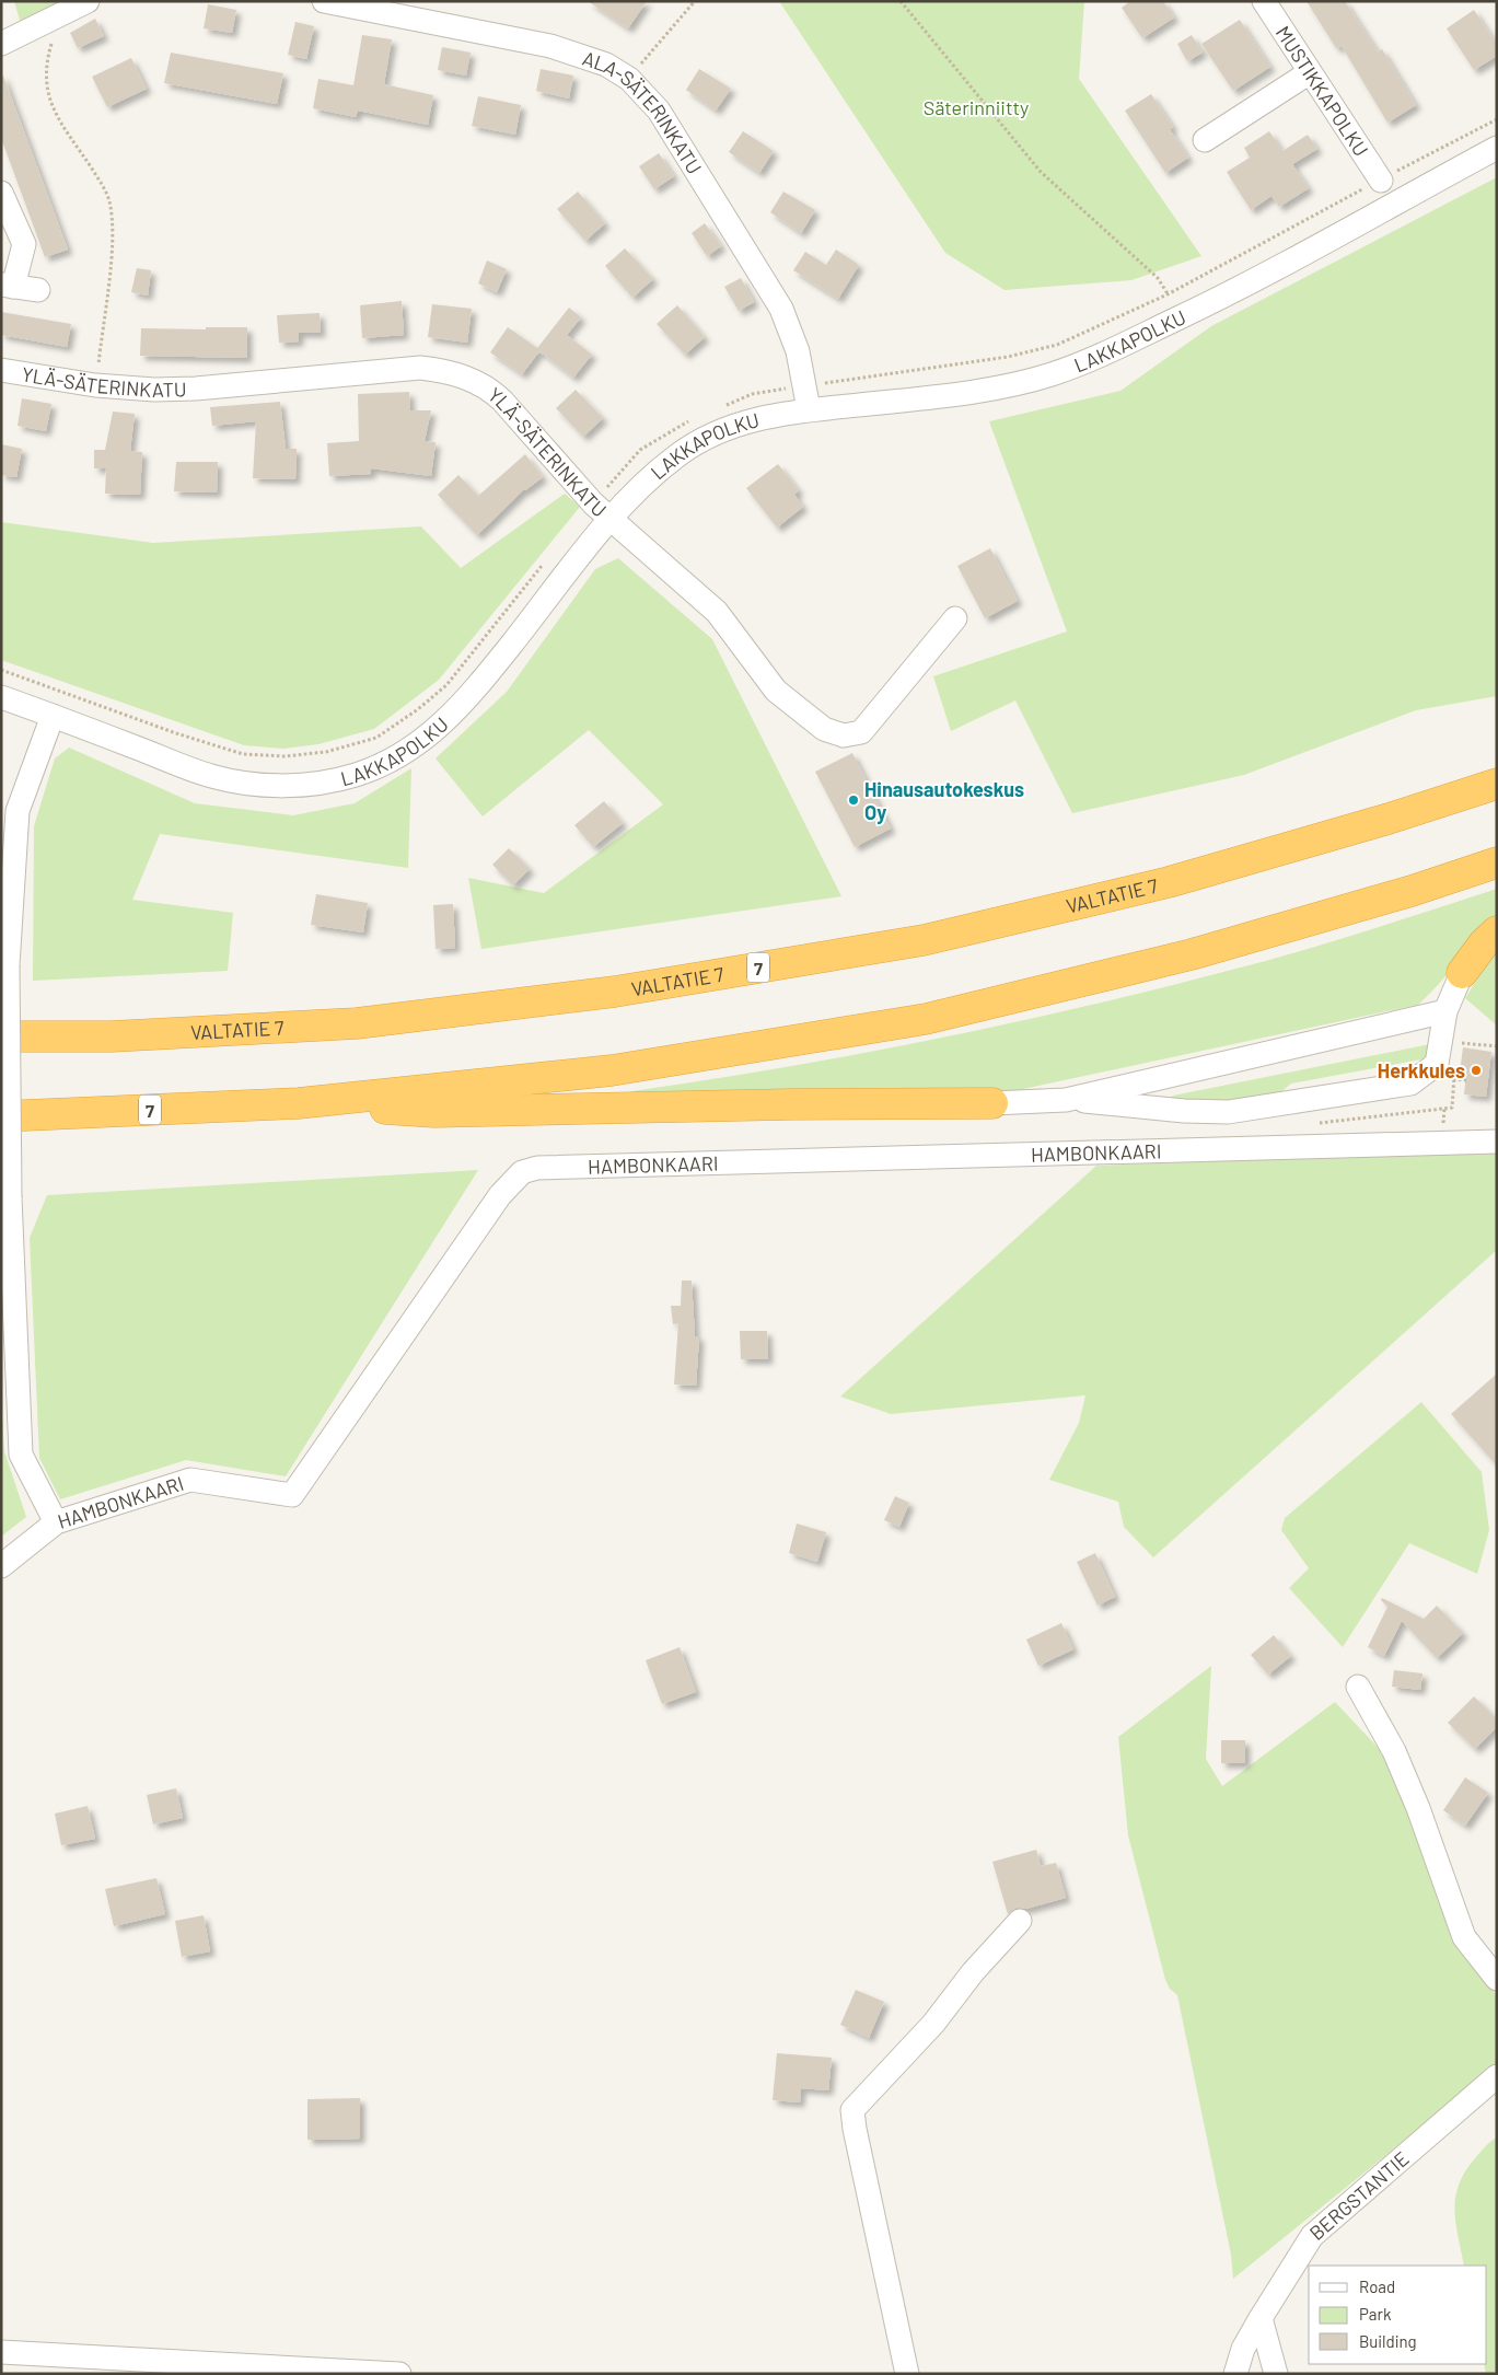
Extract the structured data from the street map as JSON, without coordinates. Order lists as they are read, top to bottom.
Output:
{
  "streets": {
    "highway": ["VALTATIE 7", "7"],
    "street": [
      "MUSTIKKAPOLKU",
      "ALA-SÄTERINKATU",
      "LAKKAPOLKU",
      "YLÄ-SÄTERINKATU",
      "HAMBONKAARI",
      "BERGSTANTIE"
    ]
  },
  "crossings": [
    ["ALA-SÄTERINKATU", "LAKKAPOLKU"],
    ["LAKKAPOLKU", "YLÄ-SÄTERINKATU"]
  ],
  "parks": ["Säterinniitty"],
  "places": ["Hinausautokeskus Oy", "Herkkules"],
  "legend": ["Road", "Park", "Building"]
}
